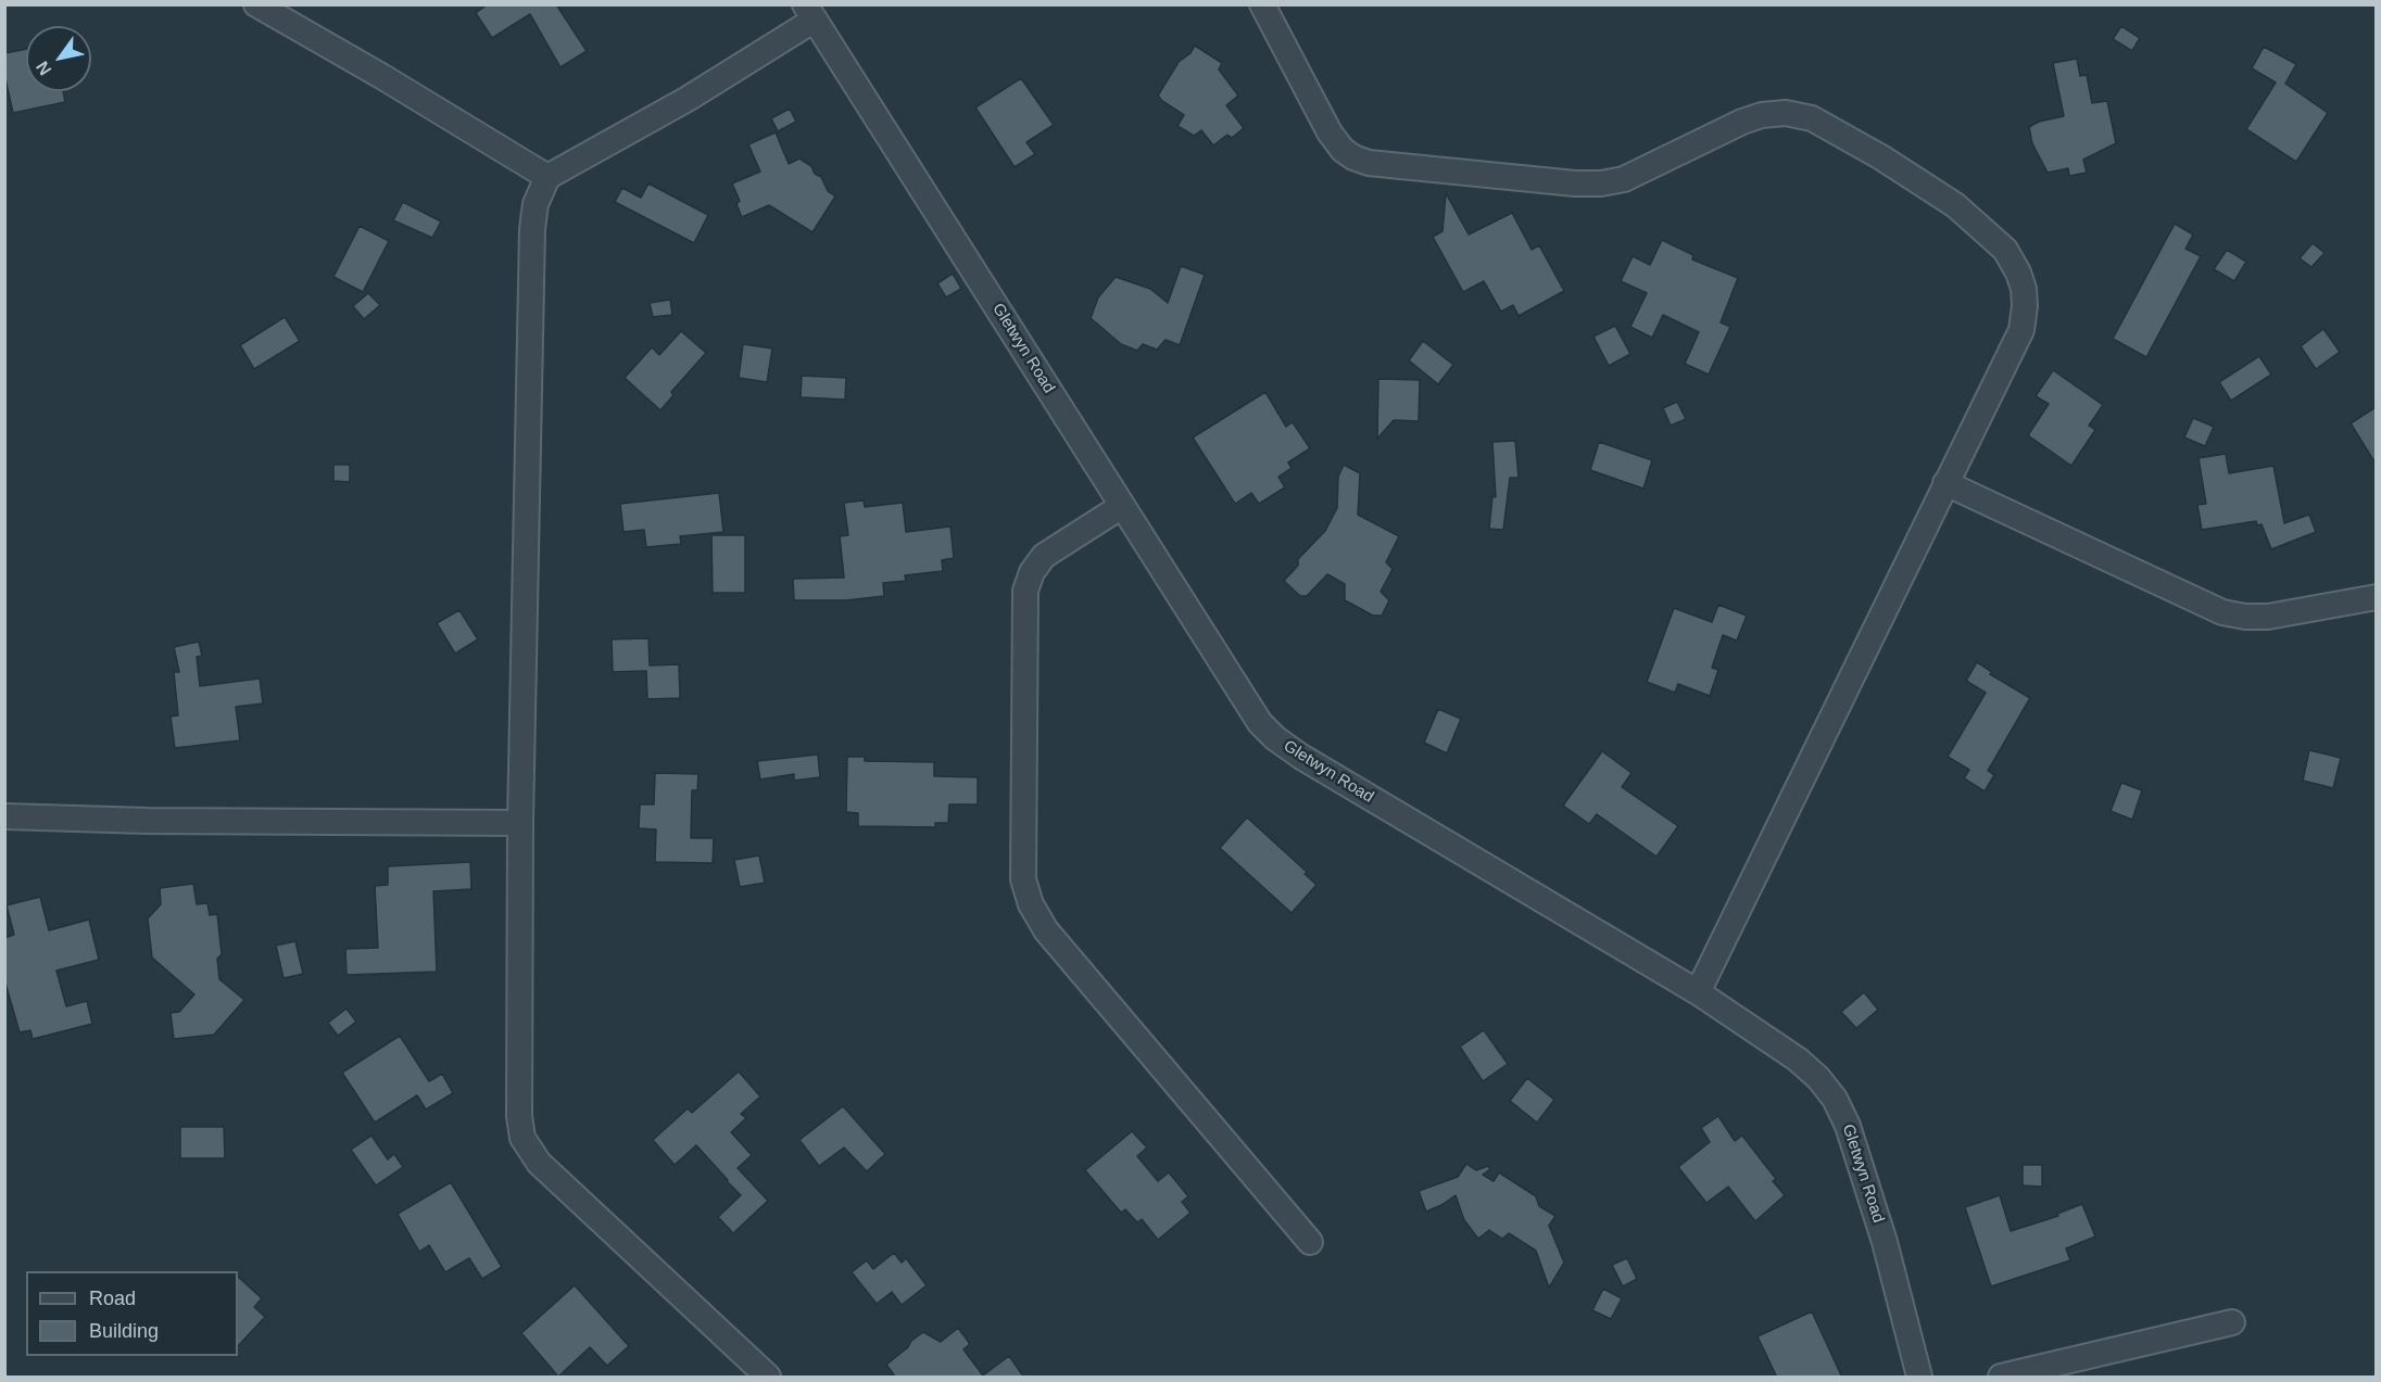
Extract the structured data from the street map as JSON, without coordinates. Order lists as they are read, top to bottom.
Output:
{
  "streets": {
    "street": ["Gletwyn Road"]
  },
  "legend": ["Road", "Building"],
  "north": "bottom left"
}
